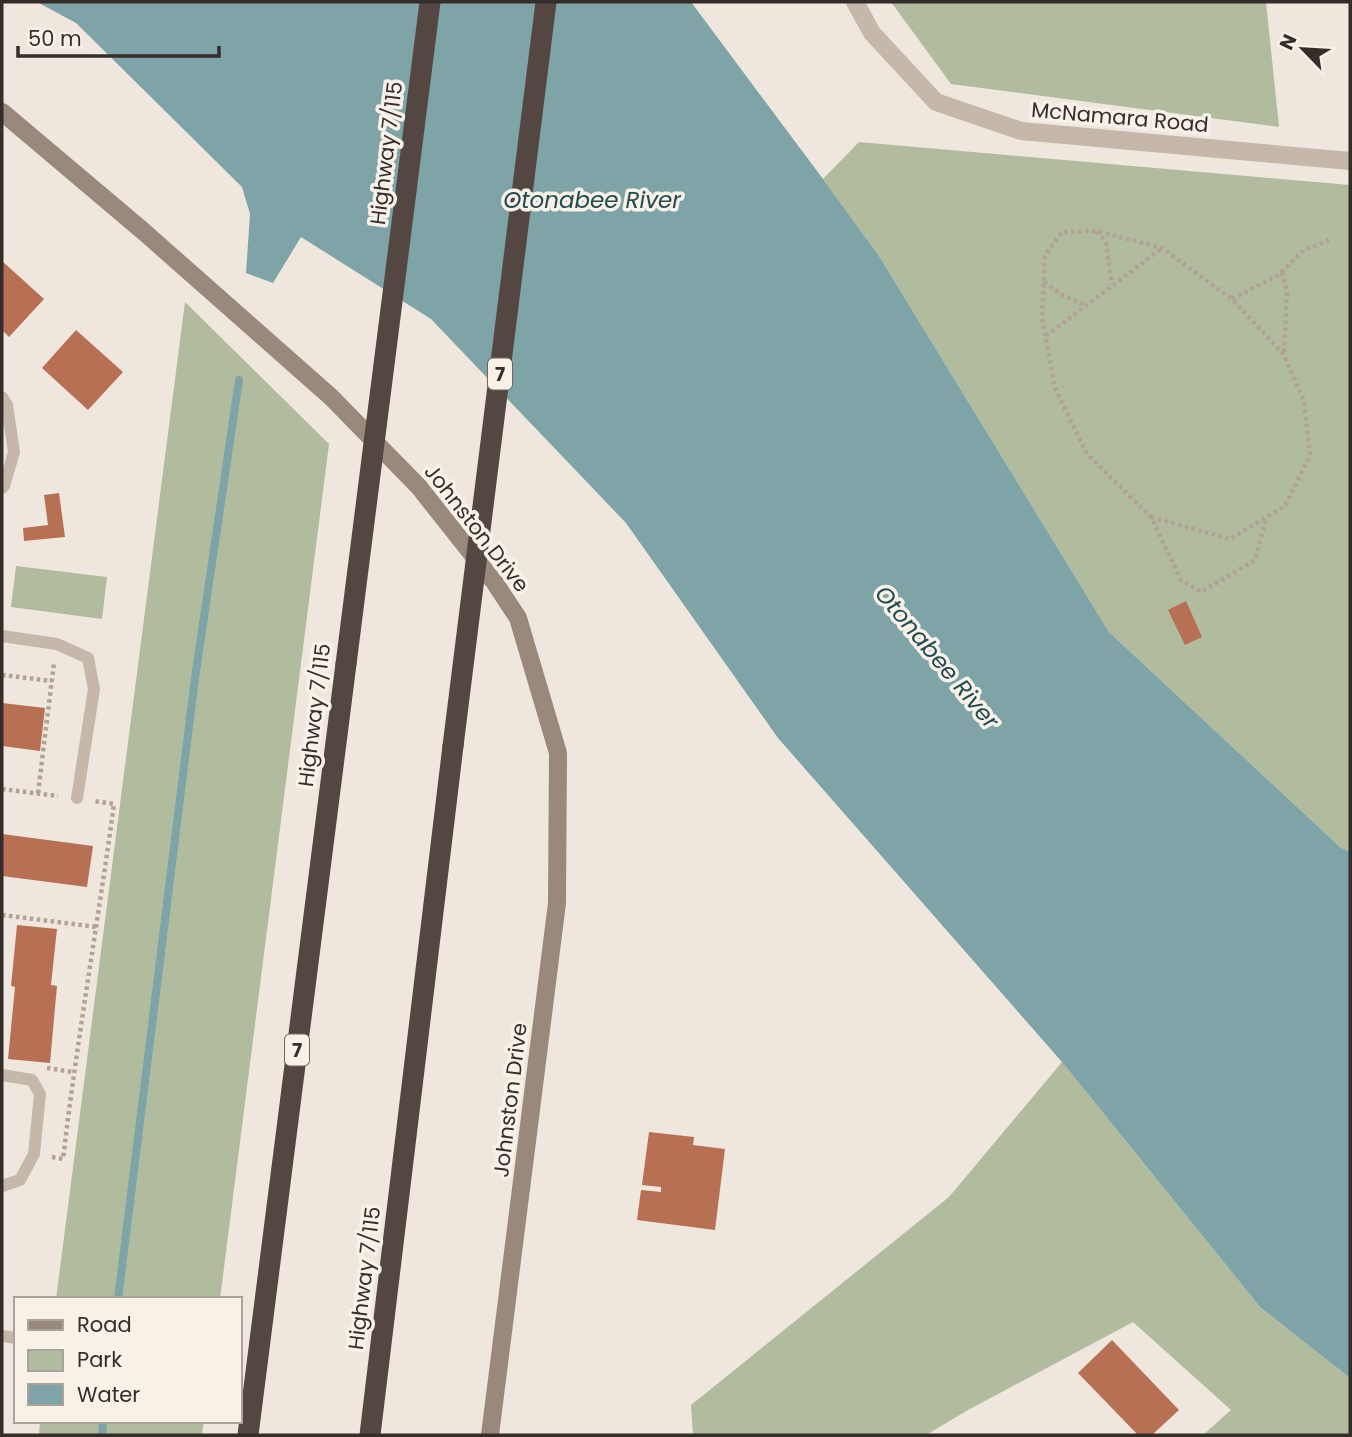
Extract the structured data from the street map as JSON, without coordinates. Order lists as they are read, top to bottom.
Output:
{
  "streets": {
    "highway": ["Highway 7/115", "7"],
    "street": ["McNamara Road", "Johnston Drive"]
  },
  "water": ["Otonabee River"],
  "legend": ["Road", "Park", "Water"],
  "scale_bar": "50 m",
  "north": "top left"
}
